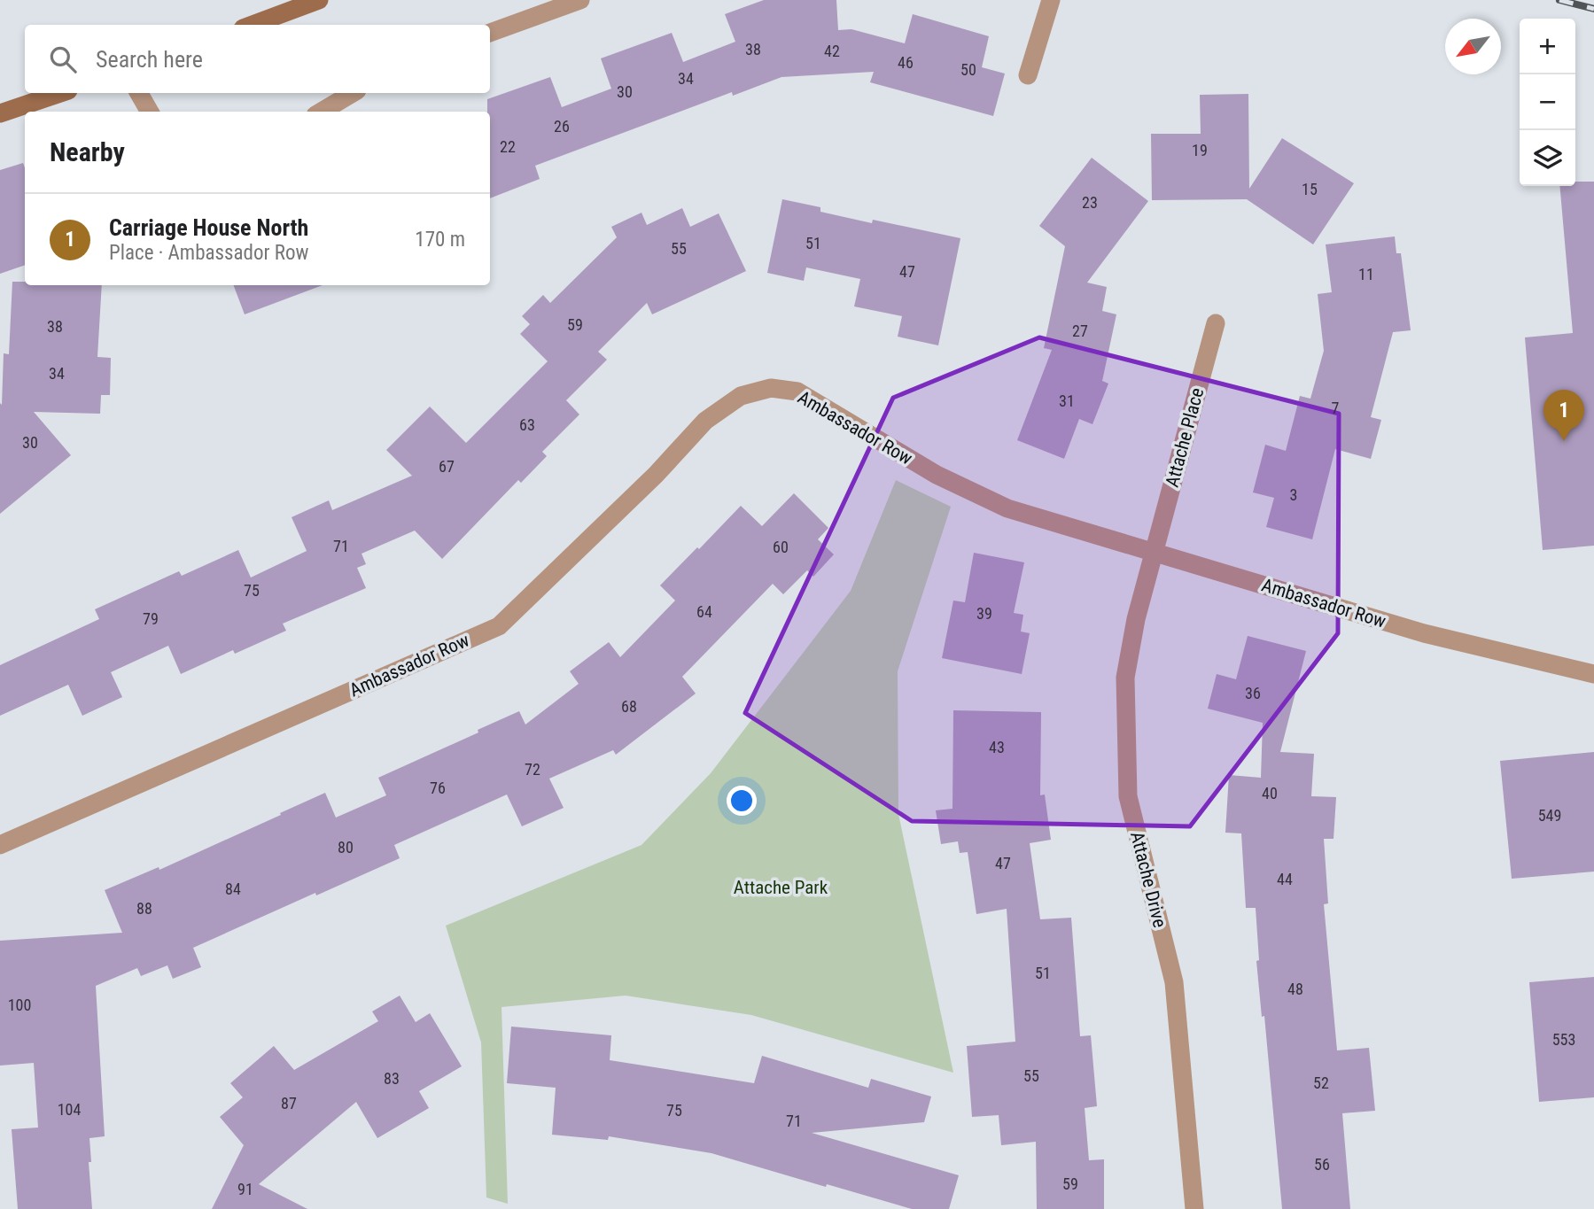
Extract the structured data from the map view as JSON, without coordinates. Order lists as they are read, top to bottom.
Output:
{
  "streets": {
    "street": ["Ambassador Row", "Attache Place", "Attache Drive"]
  },
  "crossings": [
    ["Ambassador Row", "Attache Place"],
    ["Ambassador Row", "Attache Drive"],
    ["Attache Place", "Attache Drive"]
  ],
  "parks": ["Attache Park"],
  "house_numbers": [
    "38",
    "42",
    "46",
    "50",
    "34",
    "30",
    "26",
    "22",
    "19",
    "15",
    "23",
    "51",
    "55",
    "47",
    "11",
    "59",
    "38",
    "27",
    "34",
    "31",
    "7",
    "63",
    "30",
    "67",
    "3",
    "71",
    "60",
    "75",
    "64",
    "39",
    "79",
    "36",
    "68",
    "43",
    "72",
    "76",
    "40",
    "549",
    "80",
    "47",
    "44",
    "84",
    "88",
    "51",
    "48",
    "100",
    "553",
    "55",
    "83",
    "52",
    "87",
    "104",
    "75",
    "71",
    "56",
    "59",
    "91"
  ],
  "north": "bottom left",
  "page": {
    "map_buttons": ["+", "−"],
    "search": "Search here",
    "heading": "Nearby",
    "list": [
      {
        "mark": "1",
        "name": "Carriage House North",
        "note": "Place · Ambassador Row",
        "value": "170 m"
      }
    ],
    "pins": "1"
  }
}
